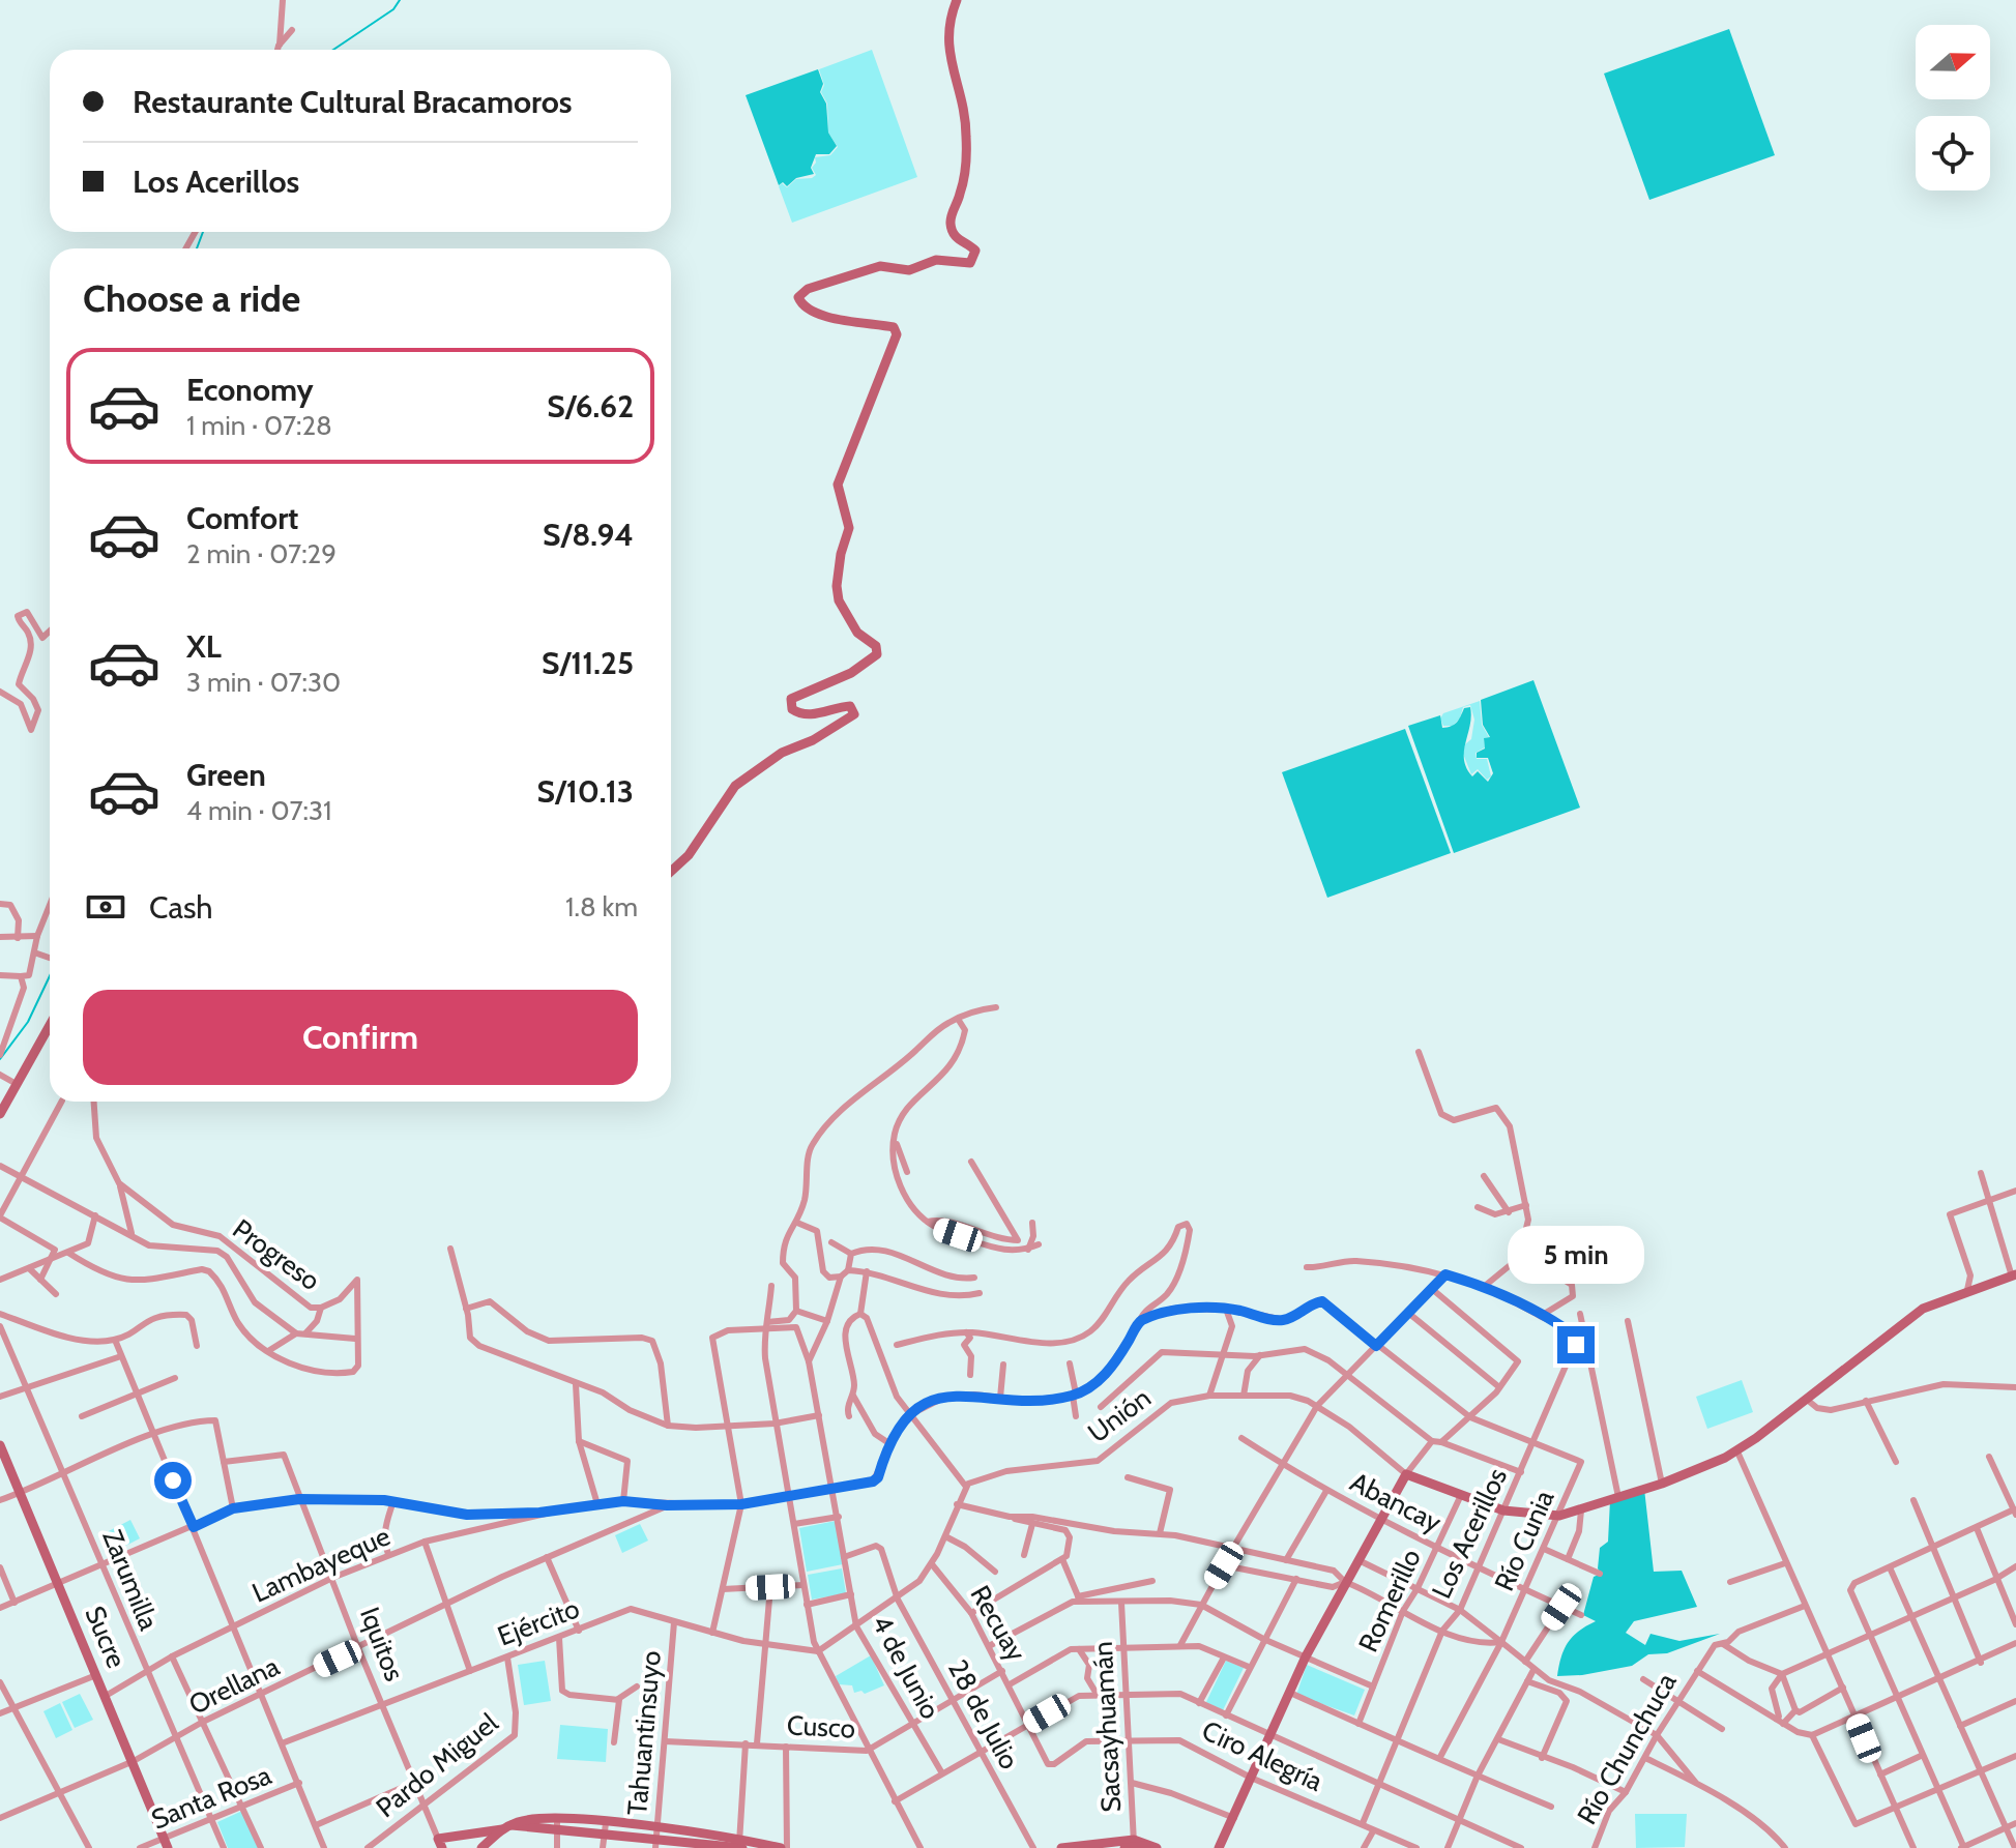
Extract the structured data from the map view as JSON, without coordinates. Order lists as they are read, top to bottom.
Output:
{
  "streets": {
    "street": [
      "Progreso",
      "Unión",
      "Abancay",
      "Los Acerillos",
      "Río Cunia",
      "Lambayeque",
      "Zarumilla",
      "Romerillo",
      "Ejército",
      "Recuay",
      "Sucre",
      "Iquitos",
      "4 de Junio",
      "Orellana",
      "28 de Julio",
      "Cusco",
      "Sacsayhuamán",
      "Tahuantinsuyo",
      "Río Chunchuca",
      "Ciro Alegría",
      "Pardo Miguel",
      "Santa Rosa"
    ]
  },
  "crossings": [
    ["Abancay", "Los Acerillos"],
    ["Abancay", "Río Cunia"],
    ["Abancay", "Romerillo"],
    ["Los Acerillos", "Río Cunia"],
    ["Los Acerillos", "Ciro Alegría"],
    ["Lambayeque", "Zarumilla"],
    ["Lambayeque", "Sucre"],
    ["Lambayeque", "Iquitos"],
    ["Lambayeque", "4 de Junio"],
    ["Lambayeque", "Orellana"],
    ["Zarumilla", "Orellana"],
    ["Zarumilla", "Santa Rosa"],
    ["Ejército", "Iquitos"],
    ["Ejército", "Tahuantinsuyo"],
    ["Ejército", "Pardo Miguel"],
    ["Recuay", "Cusco"],
    ["Recuay", "Sacsayhuamán"],
    ["Recuay", "Ciro Alegría"],
    ["Sucre", "Orellana"],
    ["Sucre", "Santa Rosa"],
    ["Iquitos", "Orellana"],
    ["Iquitos", "Pardo Miguel"],
    ["4 de Junio", "28 de Julio"],
    ["4 de Junio", "Cusco"],
    ["28 de Julio", "Cusco"],
    ["Cusco", "Tahuantinsuyo"],
    ["Sacsayhuamán", "Ciro Alegría"]
  ],
  "north": "right",
  "page": {
    "banner": ["Restaurante Cultural Bracamoros", "Los Acerillos"],
    "heading": "Choose a ride",
    "list": [
      {
        "name": "Economy",
        "note": "1 min · 07:28",
        "value": "S/6.62"
      },
      {
        "name": "Comfort",
        "note": "2 min · 07:29",
        "value": "S/8.94"
      },
      {
        "name": "XL",
        "note": "3 min · 07:30",
        "value": "S/11.25"
      },
      {
        "name": "Green",
        "note": "4 min · 07:31",
        "value": "S/10.13"
      }
    ],
    "pay": ["Cash", "1.8 km"],
    "buttons": "Confirm",
    "bubble": "5 min"
  }
}
